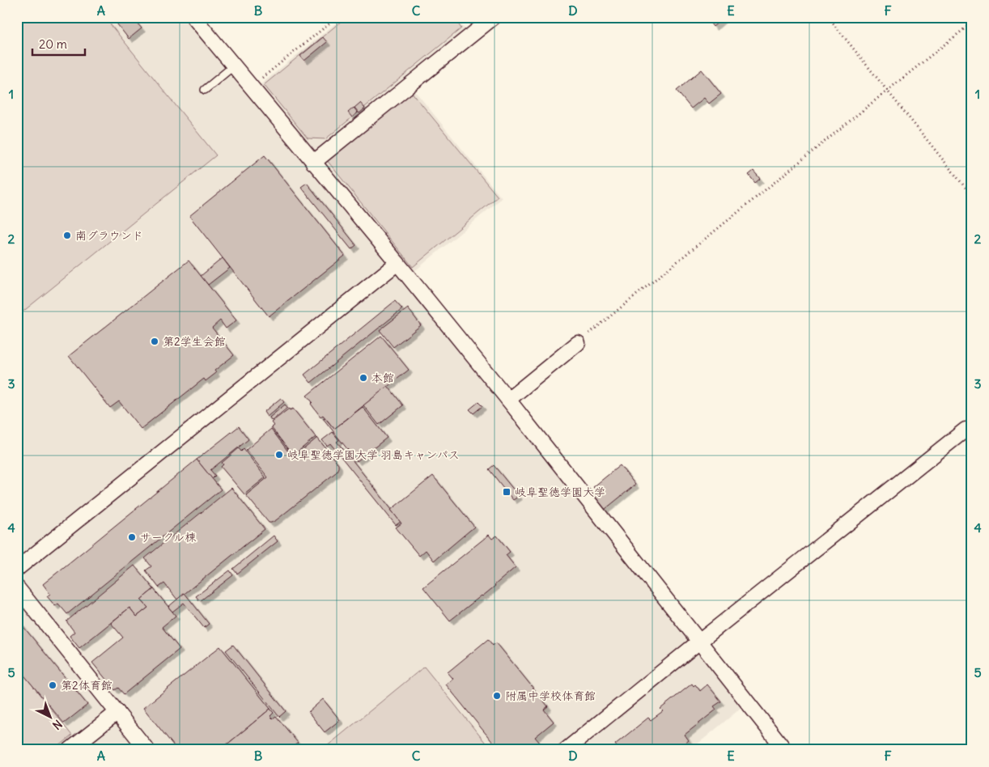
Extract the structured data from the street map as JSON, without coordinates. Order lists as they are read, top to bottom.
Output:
{
  "places": {
    "other": [
      "南グラウンド",
      "第2学生会館",
      "本館",
      "岐阜聖徳学園大学 羽島キャンパス",
      "サークル棟",
      "第2体育館",
      "附属中学校体育館"
    ],
    "transit": ["岐阜聖徳学園大学"]
  },
  "scale_bar": "20 m",
  "north": "bottom right",
  "grid": {
    "columns": [
      "A",
      "B",
      "C",
      "D",
      "E",
      "F"
    ],
    "rows": [
      "1",
      "2",
      "3",
      "4",
      "5"
    ]
  }
}
